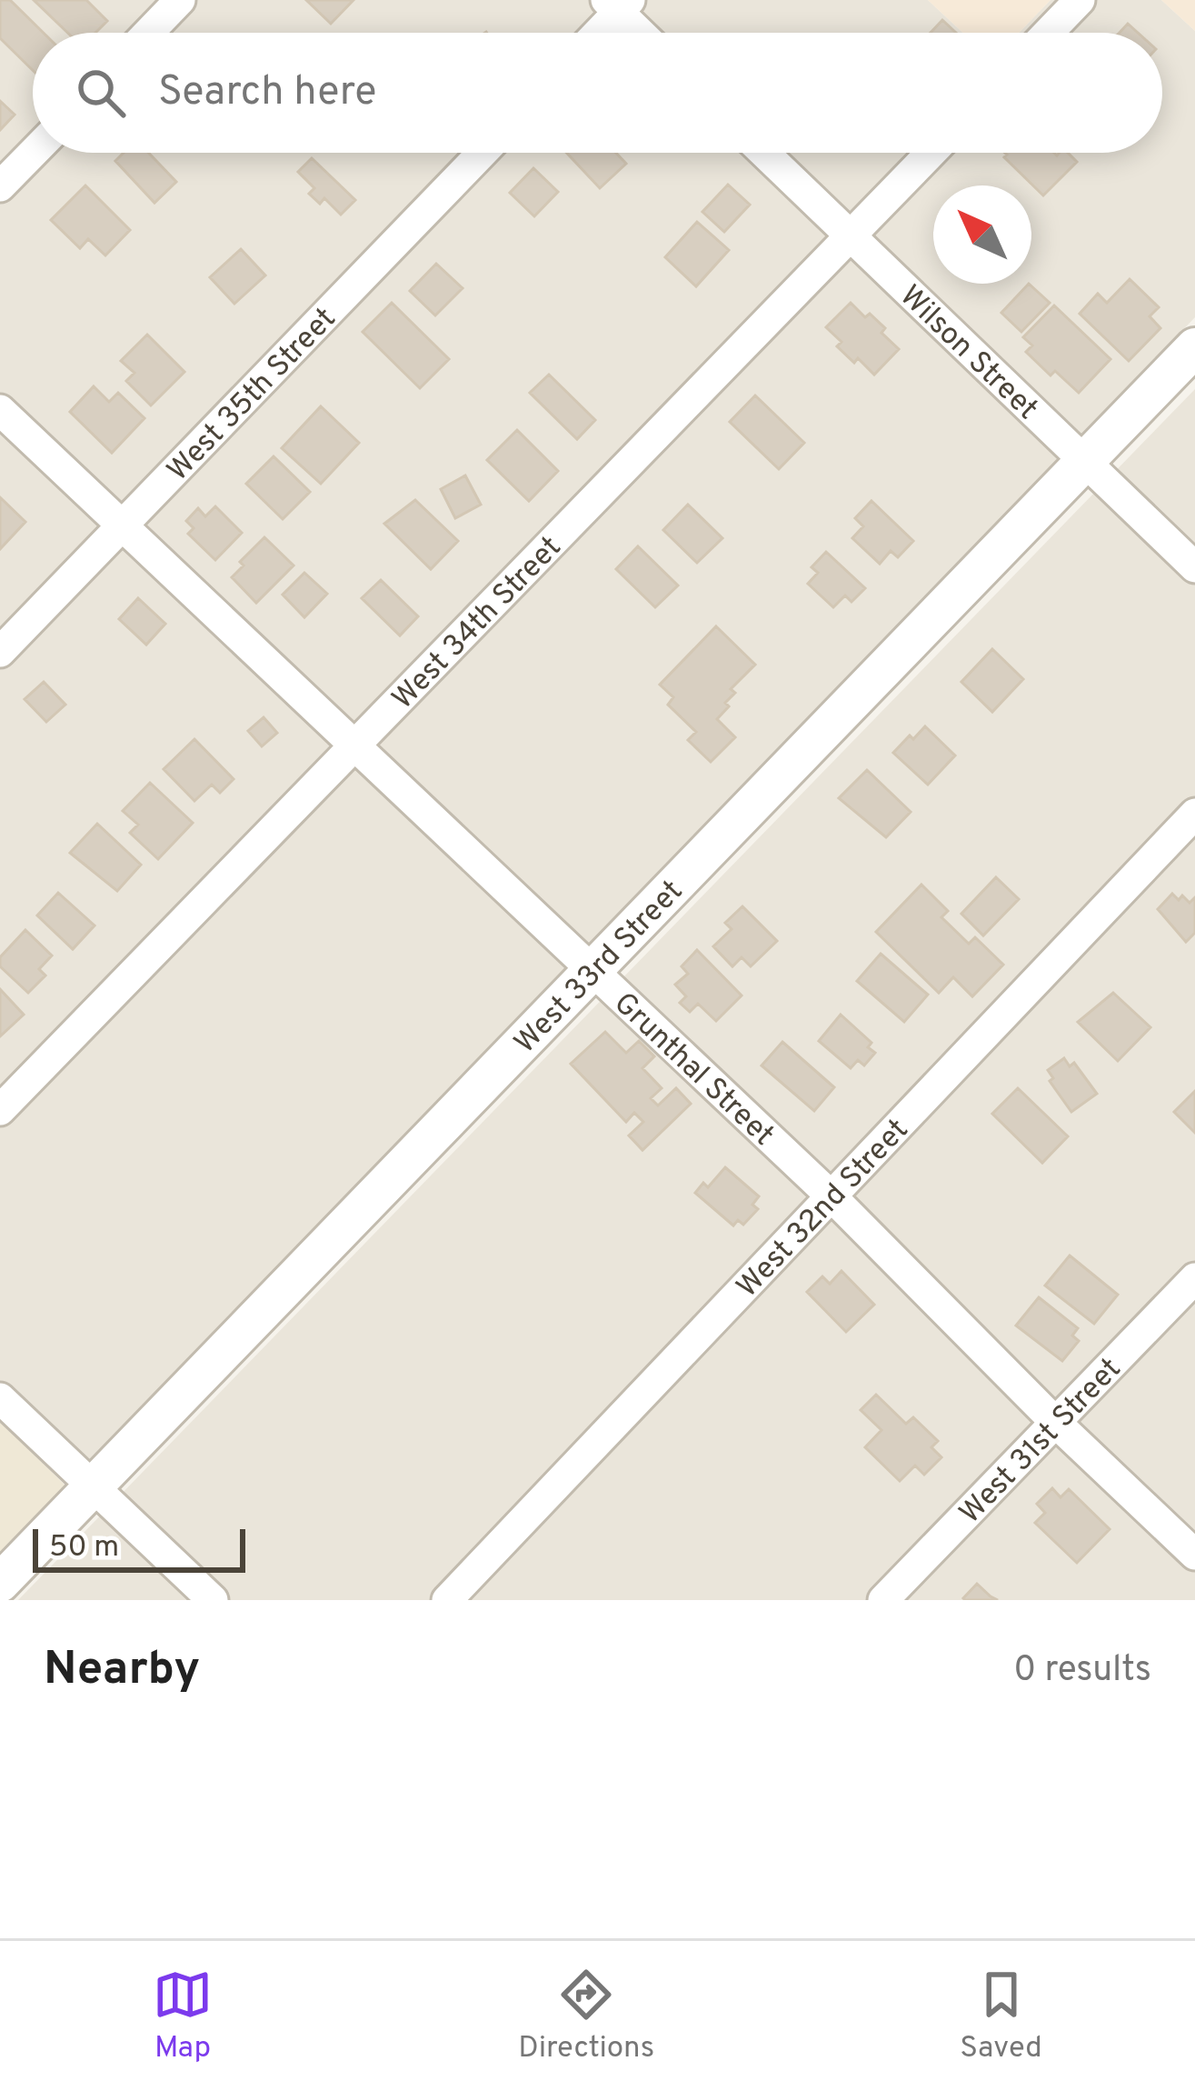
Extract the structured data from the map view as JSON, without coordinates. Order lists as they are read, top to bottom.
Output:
{
  "streets": {
    "street": [
      "Wilson Street",
      "West 35th Street",
      "West 34th Street",
      "West 33rd Street",
      "Grunthal Street",
      "West 32nd Street",
      "West 31st Street"
    ]
  },
  "crossings": [
    ["Wilson Street", "West 34th Street"],
    ["Wilson Street", "West 33rd Street"],
    ["West 35th Street", "Grunthal Street"],
    ["West 34th Street", "Grunthal Street"],
    ["West 33rd Street", "Grunthal Street"],
    ["Grunthal Street", "West 32nd Street"],
    ["Grunthal Street", "West 31st Street"]
  ],
  "scale_bar": "50 m",
  "north": "top left",
  "page": {
    "search": "Search here",
    "scale": "50 m",
    "heading": ["Nearby", "0 results"],
    "nav": ["Map", "Directions", "Saved"]
  }
}
